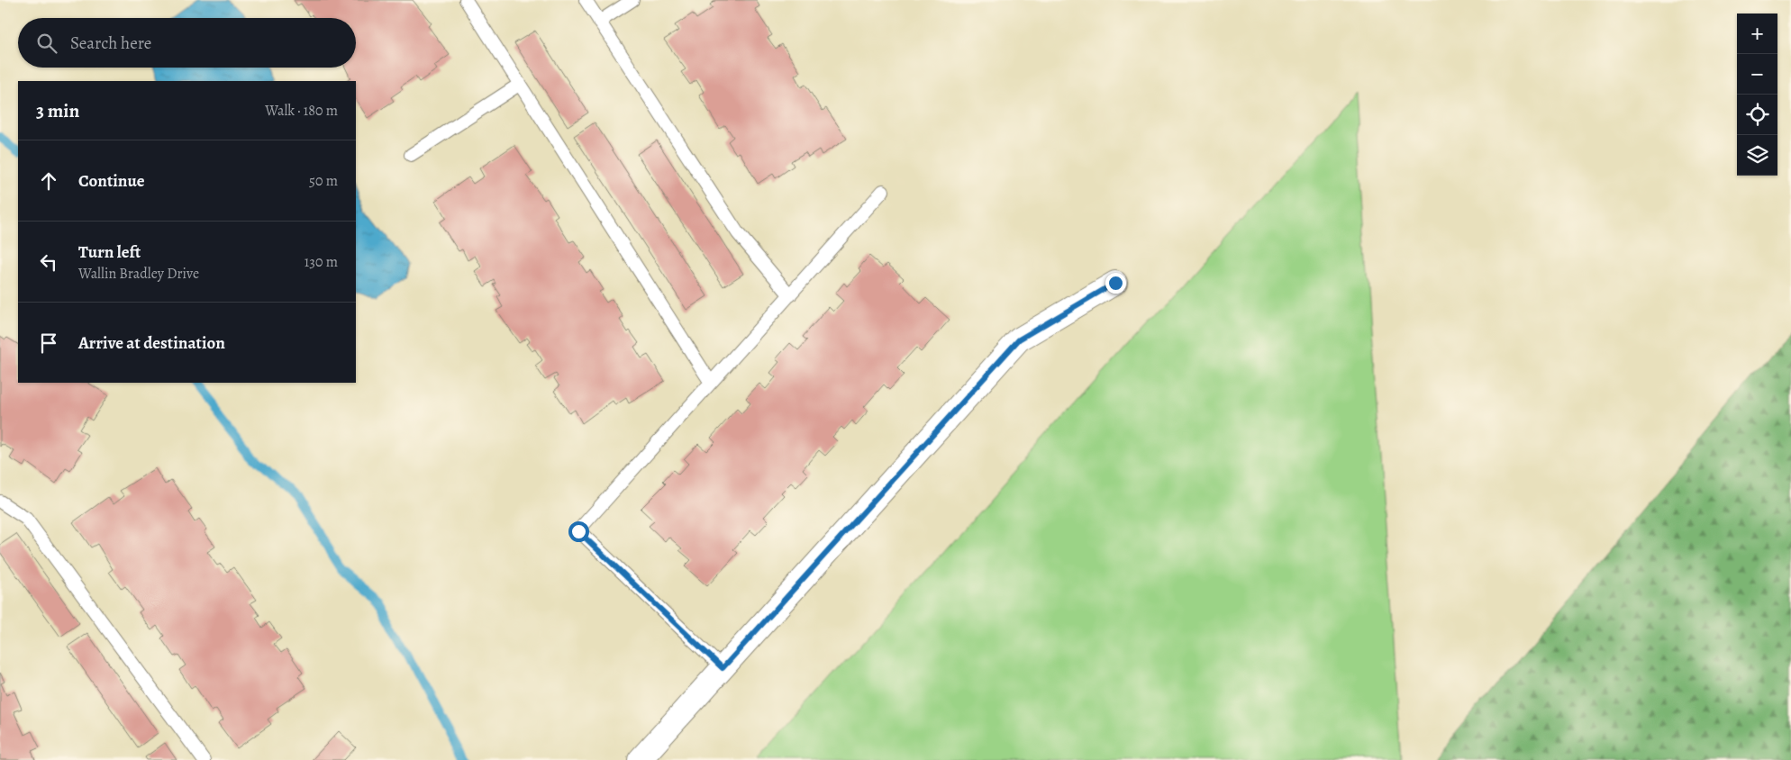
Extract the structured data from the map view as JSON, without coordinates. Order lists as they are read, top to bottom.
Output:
{
  "page": {
    "map_buttons": ["+", "−"],
    "search": "Search here",
    "heading": ["3 min", "Walk · 180 m"],
    "list": [
      ["Continue", "50 m"],
      ["Turn left", "Wallin Bradley Drive", "130 m"],
      "Arrive at destination"
    ]
  }
}
